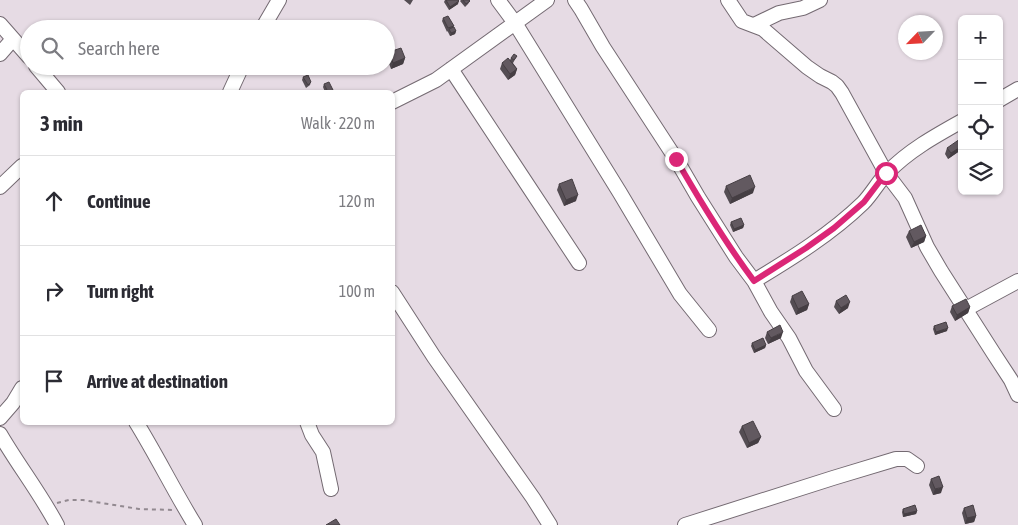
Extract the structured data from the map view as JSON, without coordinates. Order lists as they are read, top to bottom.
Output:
{
  "north": "bottom left",
  "page": {
    "map_buttons": ["+", "−"],
    "search": "Search here",
    "heading": ["3 min", "Walk · 220 m"],
    "list": [
      ["Continue", "120 m"],
      ["Turn right", "100 m"],
      "Arrive at destination"
    ]
  }
}
